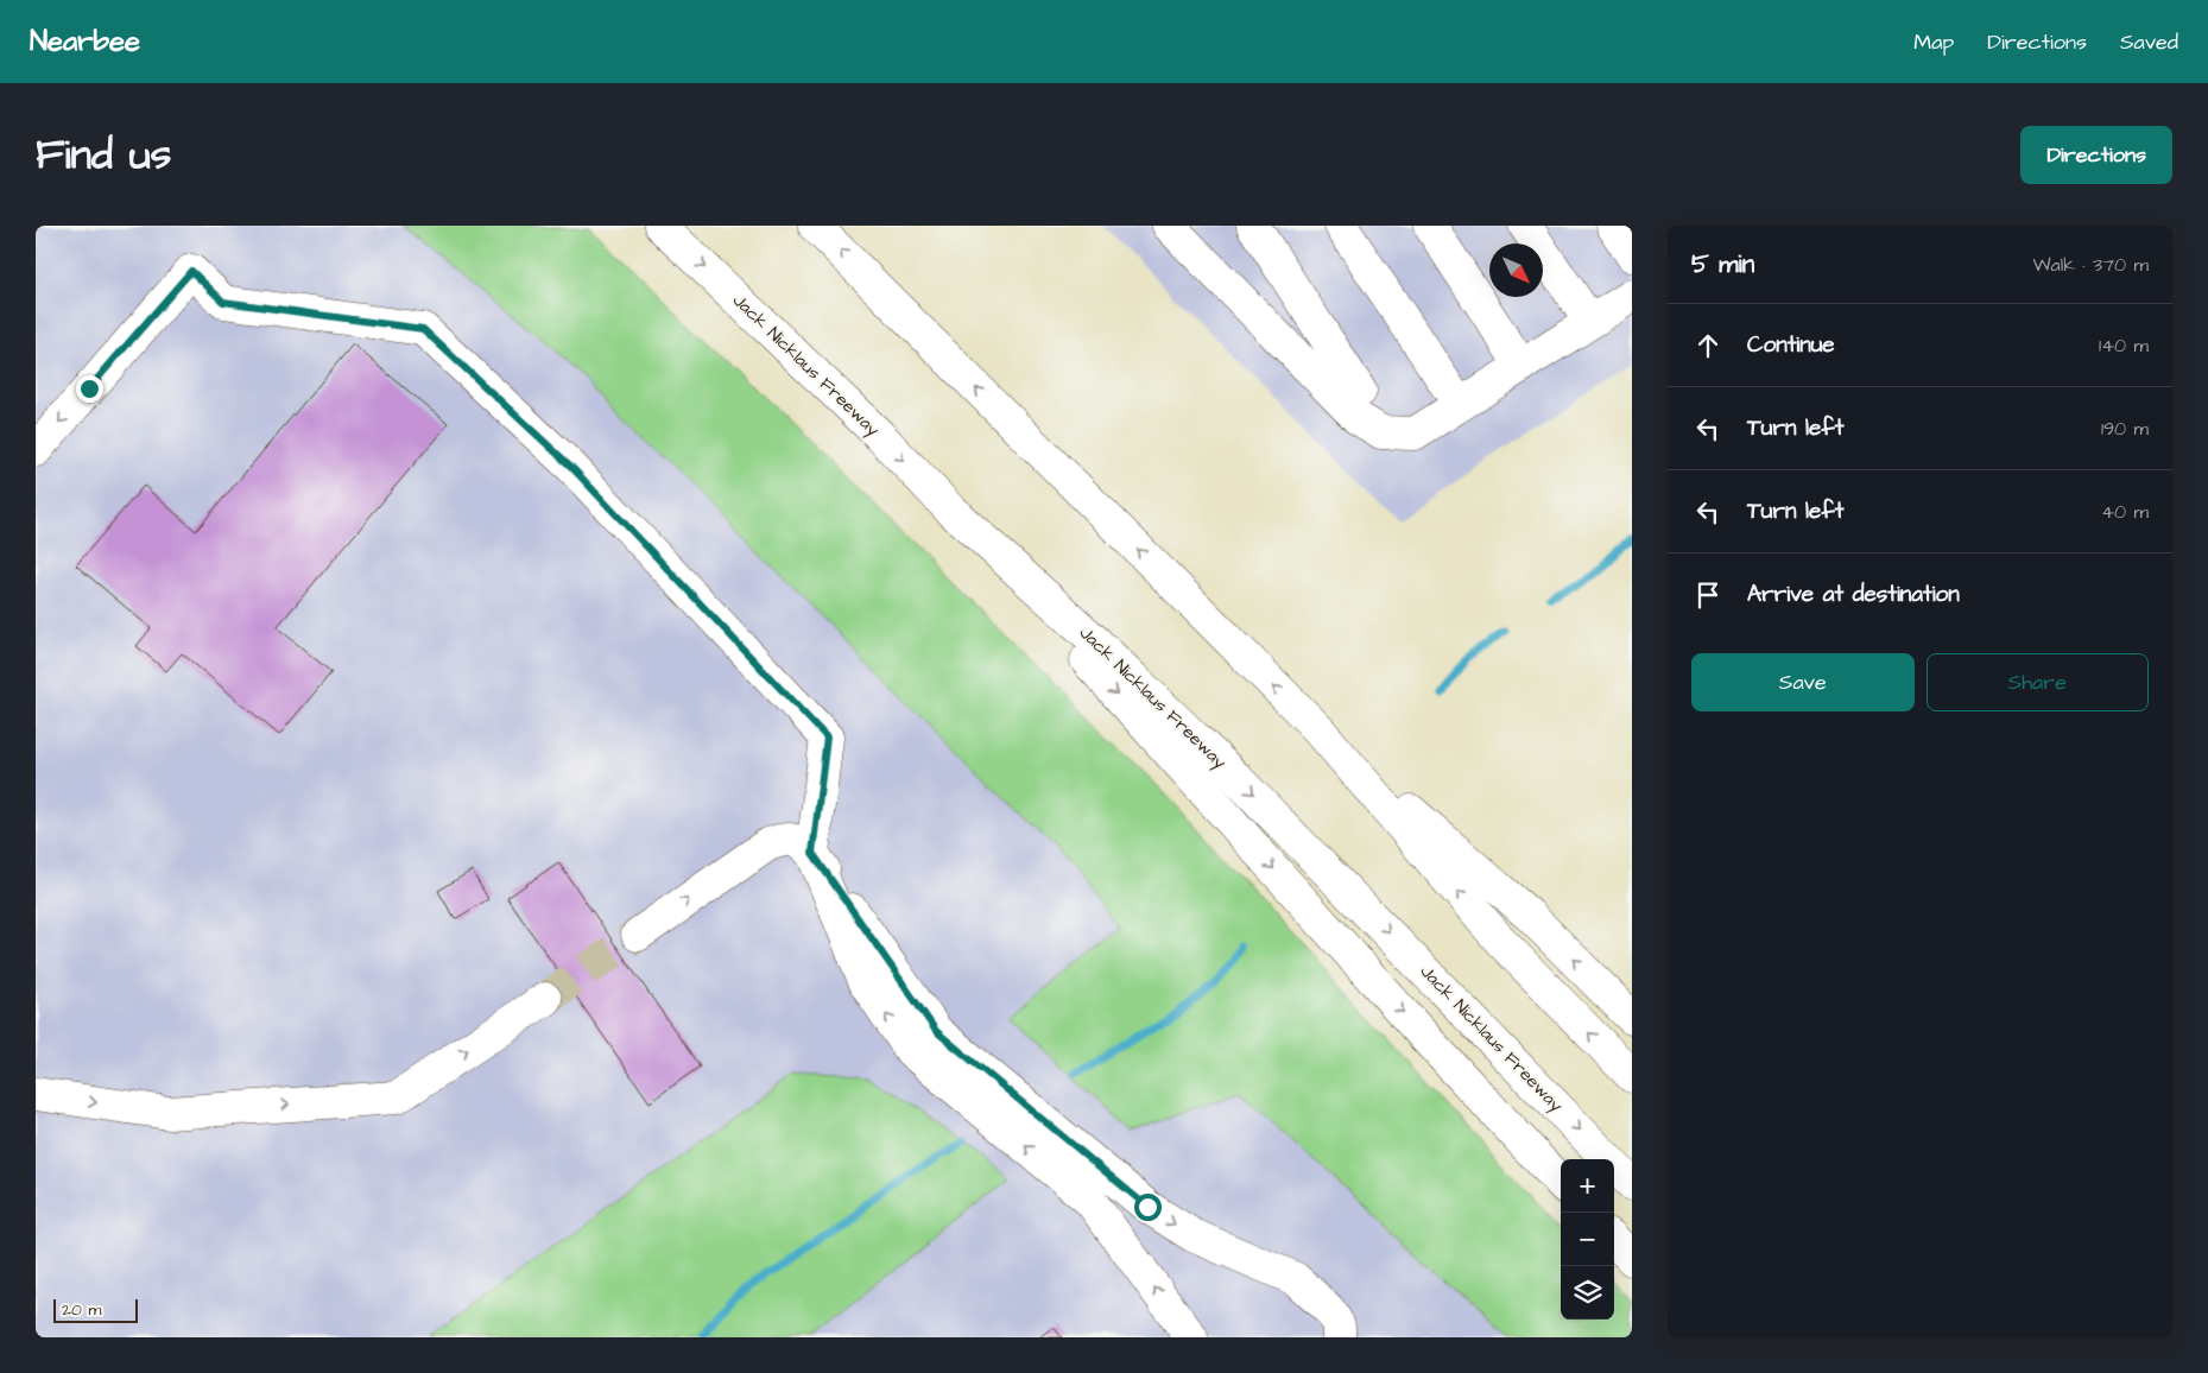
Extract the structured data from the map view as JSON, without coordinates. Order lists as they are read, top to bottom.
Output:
{
  "streets": {
    "main road": ["Jack Nicklaus Freeway"]
  },
  "scale_bar": "20 m",
  "north": "bottom right",
  "page": {
    "header": "Nearbee",
    "nav": ["Map", "Directions", "Saved"],
    "title": "Find us",
    "buttons": [
      "Directions",
      ["Save", "Share"]
    ],
    "heading": ["5 min", "Walk · 370 m"],
    "list": [
      ["Continue", "140 m"],
      ["Turn left", "190 m"],
      ["Turn left", "40 m"],
      "Arrive at destination"
    ],
    "map_buttons": ["+", "−"],
    "scale": "20 m"
  }
}
